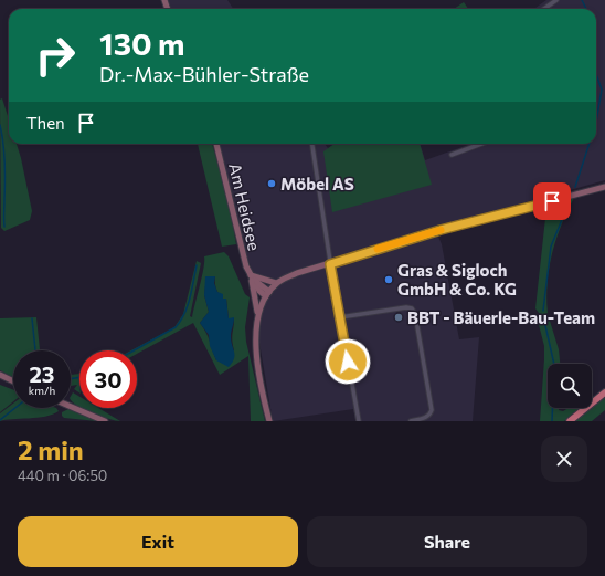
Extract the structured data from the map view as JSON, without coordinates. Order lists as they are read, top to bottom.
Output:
{
  "streets": {
    "street": ["Am Heidsee"]
  },
  "places": ["Möbel AS", "Gras & Sigloch GmbH & Co. KG", "BBT - Bäuerle-Bau-Team"],
  "page": {
    "turn": ["130 m", "Dr.-Max-Bühler-Straße"],
    "then": "Then",
    "speed": "23 km/h",
    "limit": "30",
    "heading": ["2 min", "440 m · 06:50"],
    "buttons": ["Exit", "Share"]
  }
}
